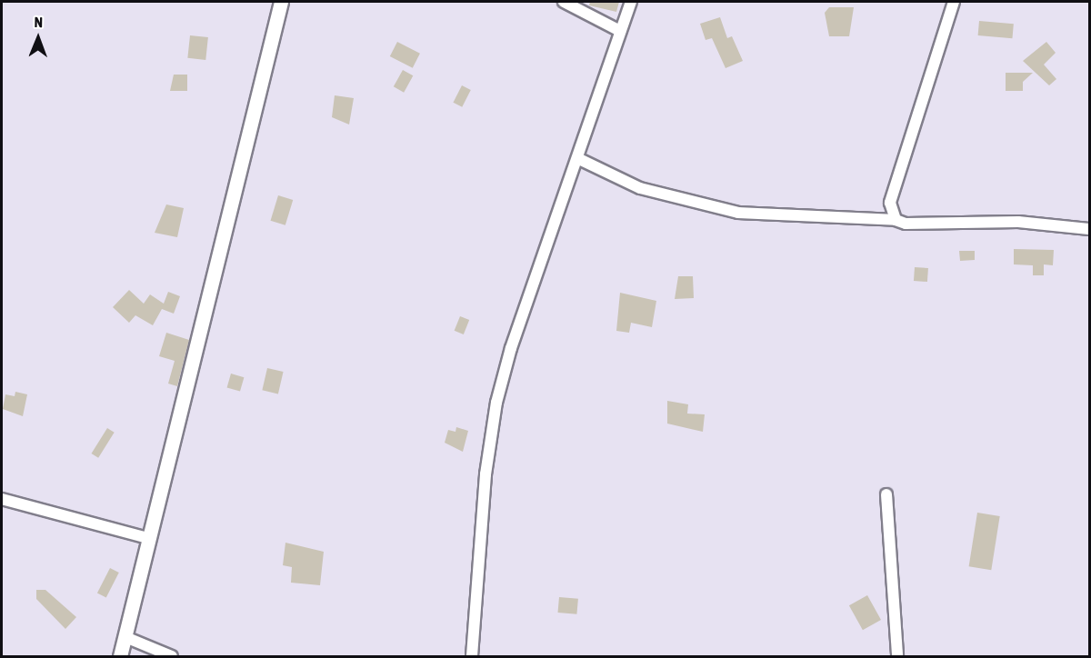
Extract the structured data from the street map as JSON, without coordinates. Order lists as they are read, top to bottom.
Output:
{
  "north": "top"
}
